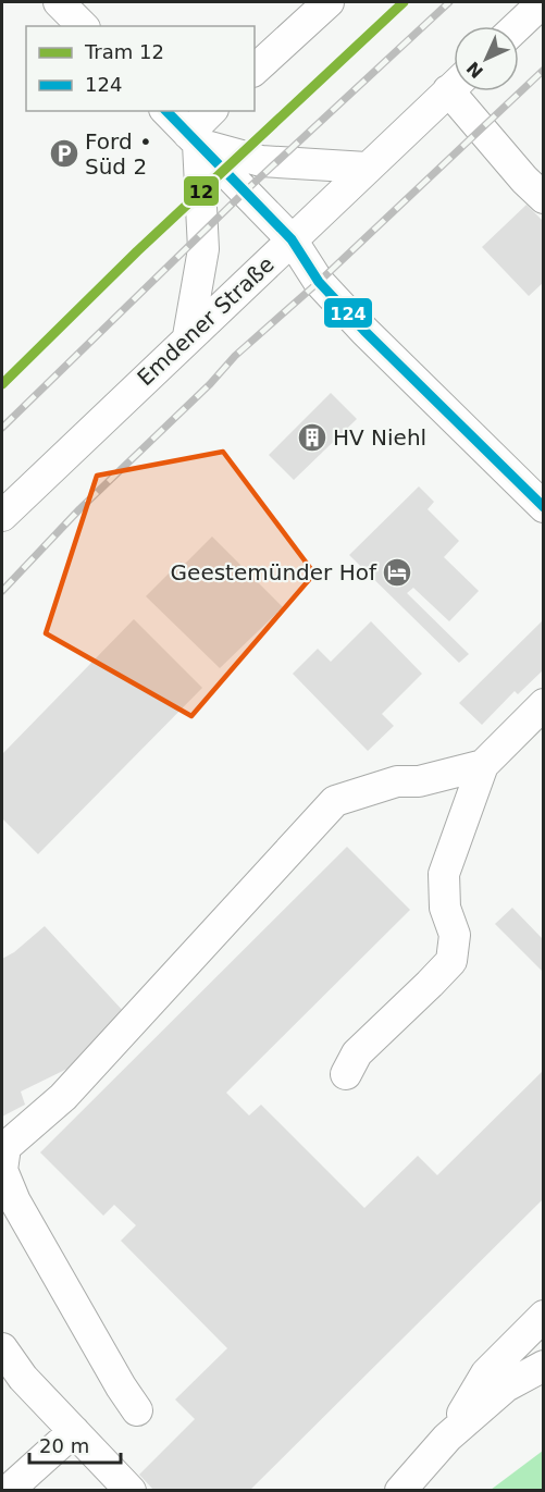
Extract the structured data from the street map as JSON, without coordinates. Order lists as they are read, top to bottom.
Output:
{
  "streets": {
    "street": ["Emdener Straße"]
  },
  "places": {
    "parking": ["Ford • Süd 2"],
    "building": ["HV Niehl"],
    "hotel": ["Geestemünder Hof"]
  },
  "lines": ["tram line 12", "transit line 124"],
  "legend": ["Tram 12", "124"],
  "scale_bar": "20 m",
  "north": "bottom left"
}
